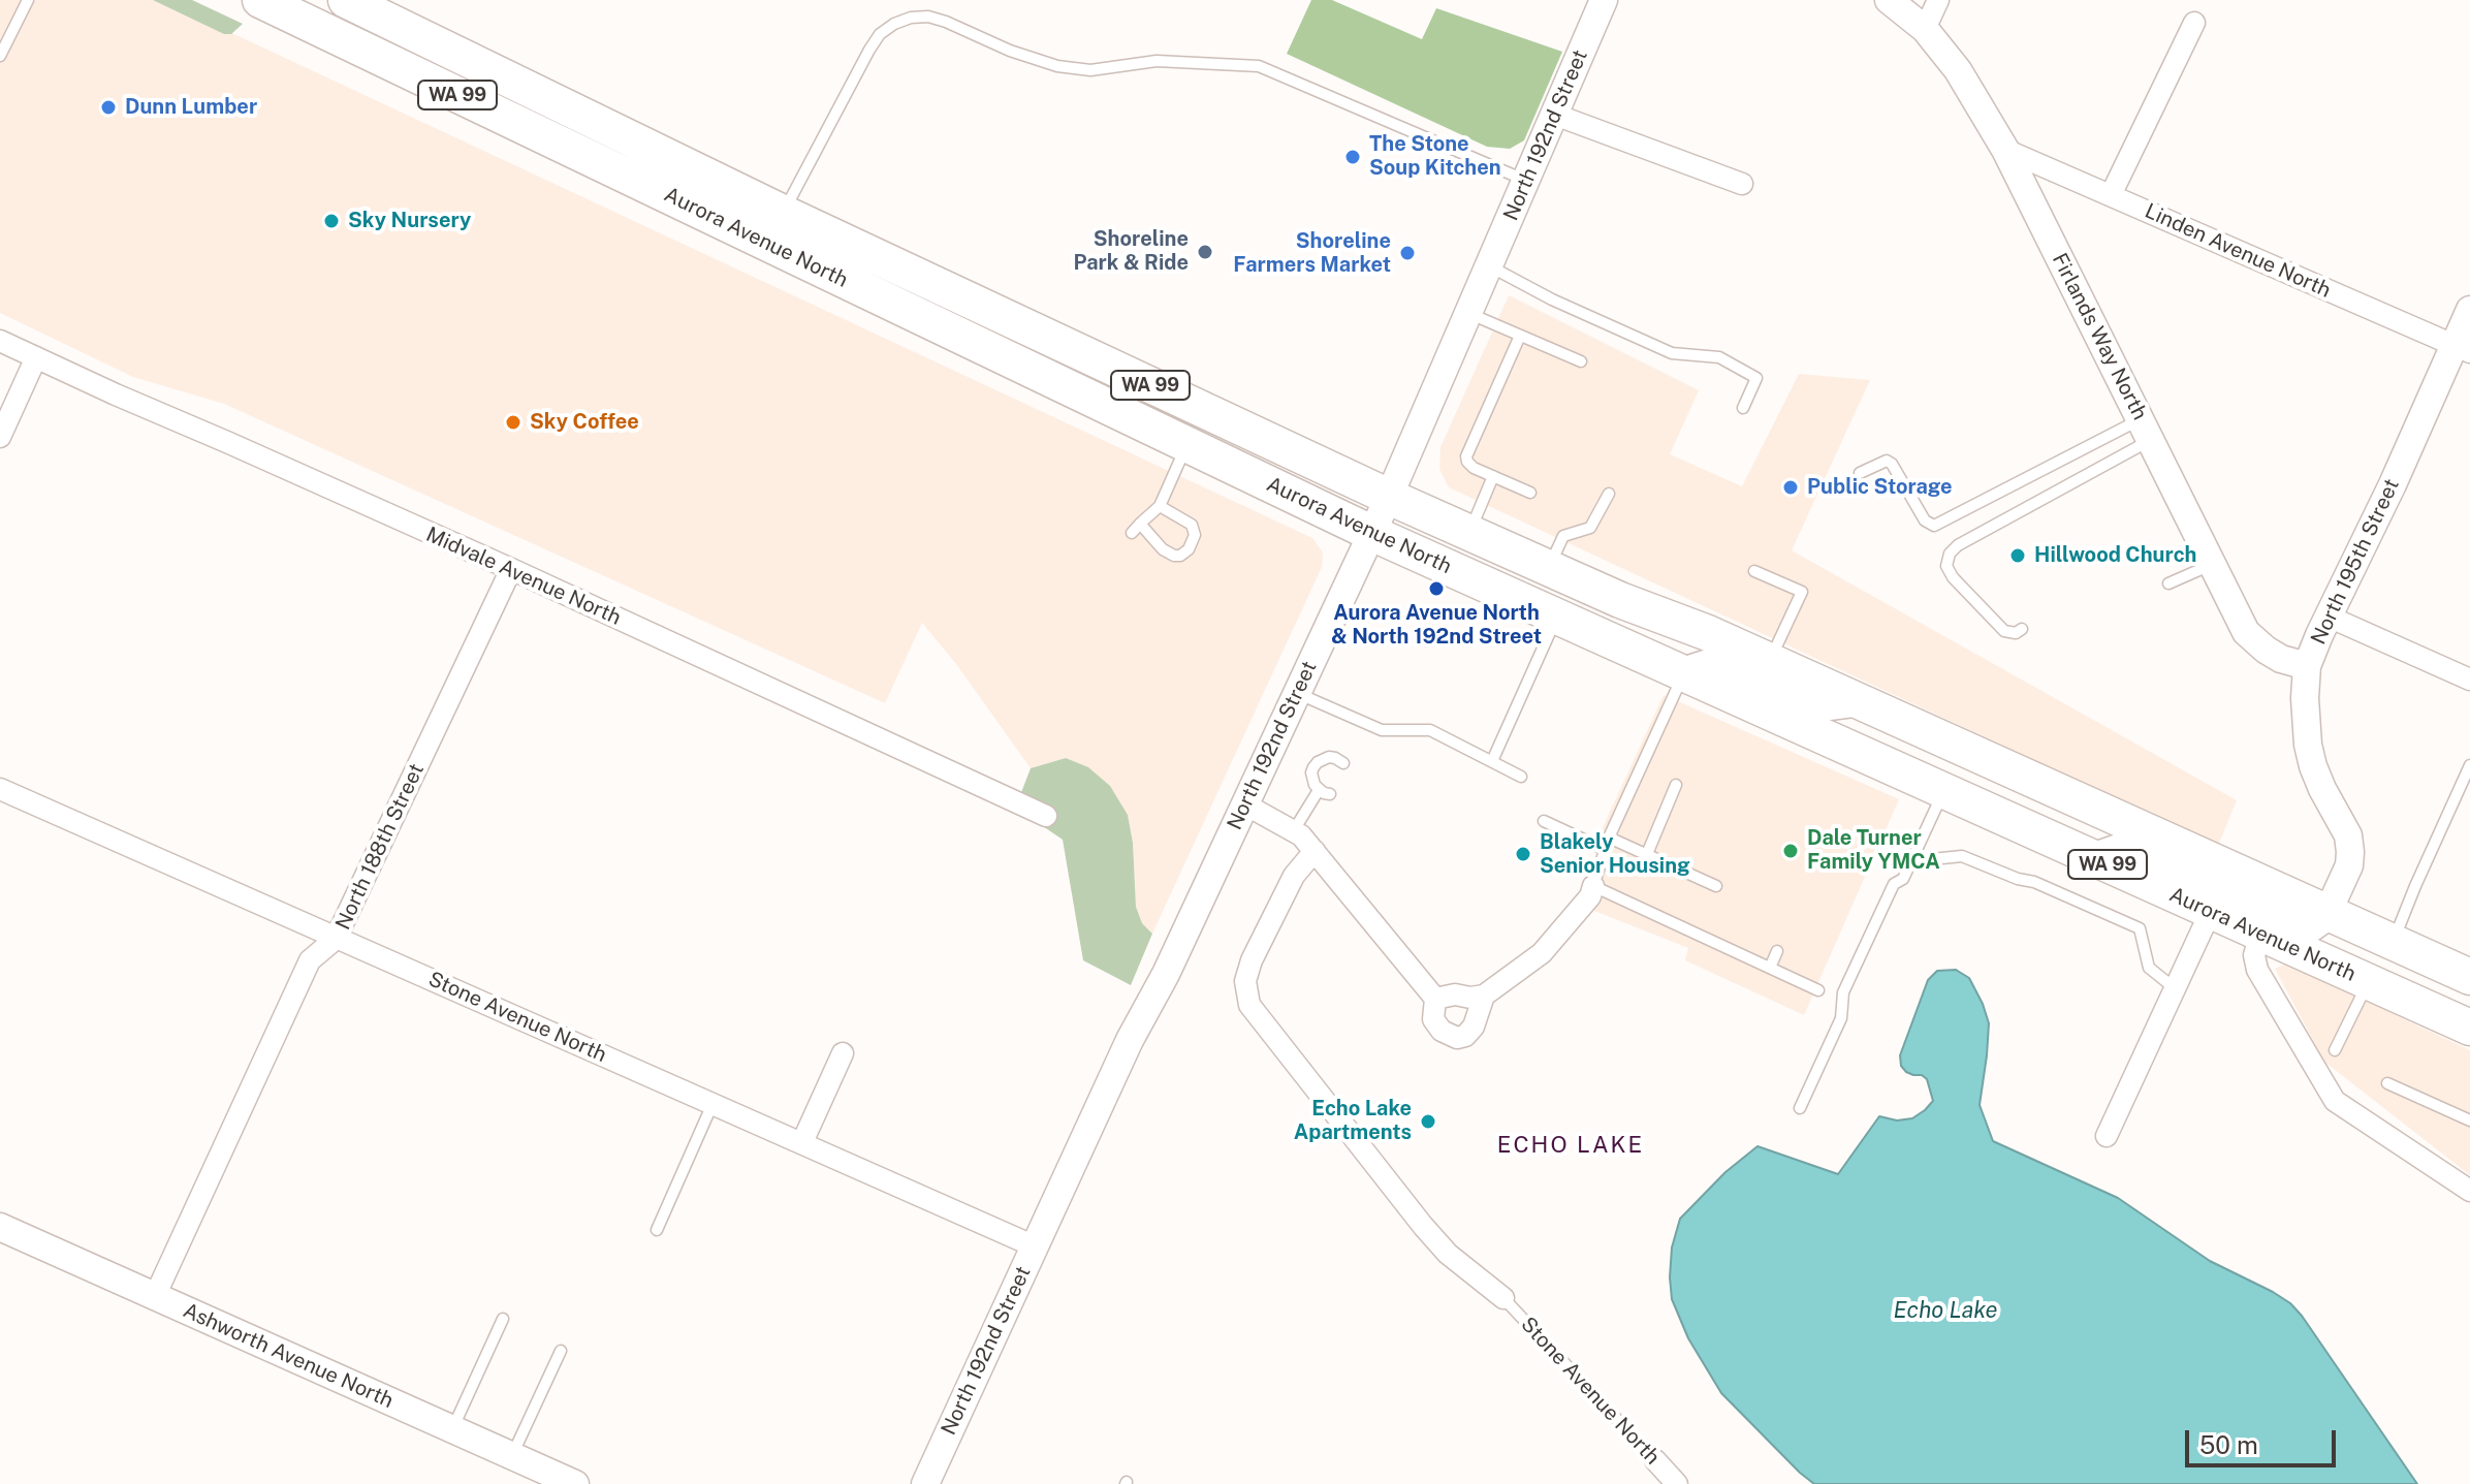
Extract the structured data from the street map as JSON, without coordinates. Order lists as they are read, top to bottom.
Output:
{
  "streets": {
    "highway": ["WA 99", "Aurora Avenue North"],
    "street": [
      "North 192nd Street",
      "Linden Avenue North",
      "Firlands Way North",
      "North 195th Street",
      "Midvale Avenue North",
      "North 188th Street",
      "Stone Avenue North",
      "Ashworth Avenue North"
    ]
  },
  "crossings": [
    ["North 192nd Street", "Aurora Avenue North"],
    ["North 192nd Street", "Stone Avenue North"],
    ["Aurora Avenue North", "North 195th Street"],
    ["Linden Avenue North", "Firlands Way North"],
    ["Linden Avenue North", "North 195th Street"],
    ["Firlands Way North", "North 195th Street"],
    ["Midvale Avenue North", "North 188th Street"],
    ["North 188th Street", "Stone Avenue North"],
    ["North 188th Street", "Ashworth Avenue North"]
  ],
  "districts": ["ECHO LAKE"],
  "water": ["Echo Lake"],
  "places": [
    "Dunn Lumber",
    "The Stone Soup Kitchen",
    "Sky Nursery",
    "Shoreline Park & Ride",
    "Shoreline Farmers Market",
    "Sky Coffee",
    "Public Storage",
    "Hillwood Church",
    "Aurora Avenue North & North 192nd Street",
    "Dale Turner Family YMCA",
    "Blakely Senior Housing",
    "Echo Lake Apartments"
  ],
  "scale_bar": "50 m"
}
